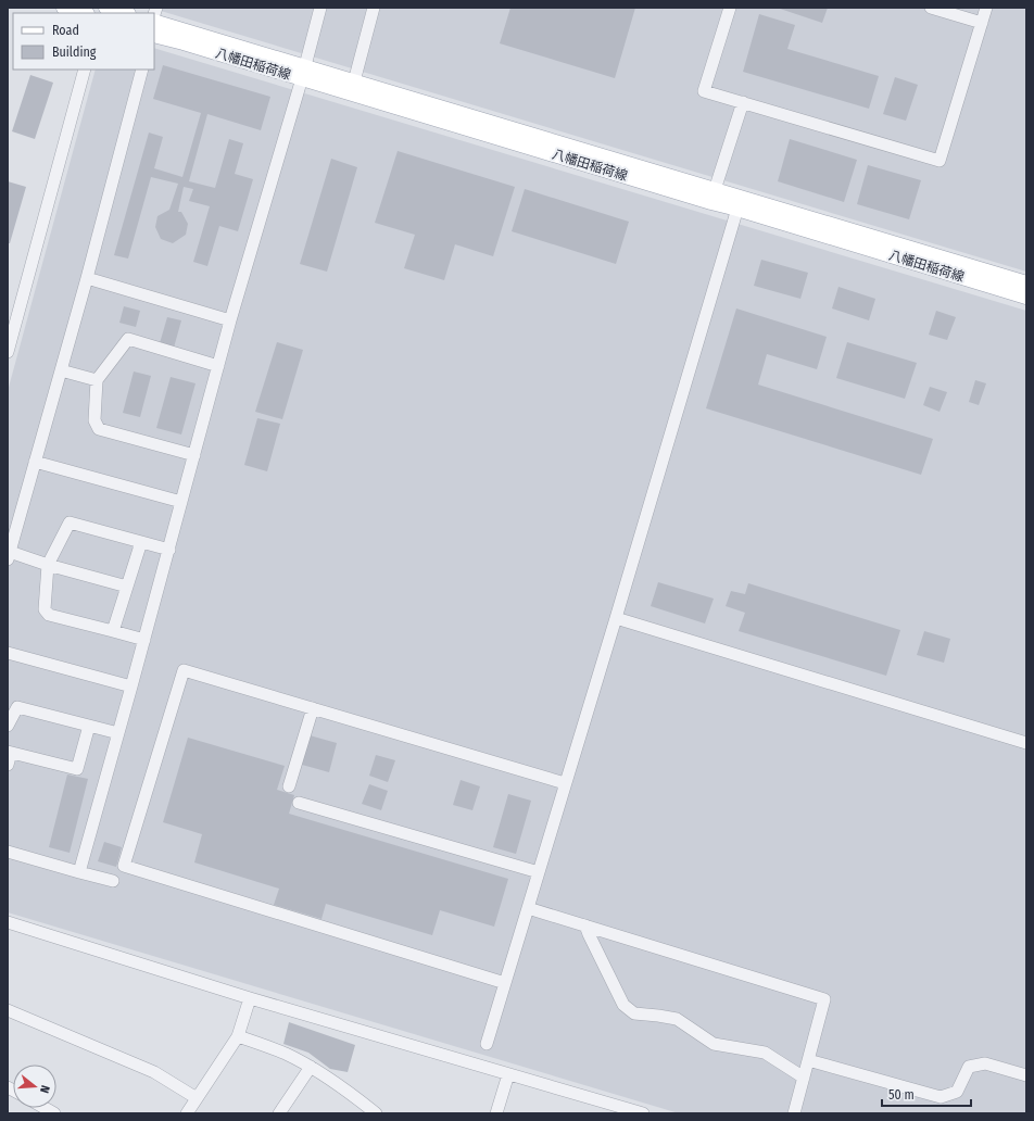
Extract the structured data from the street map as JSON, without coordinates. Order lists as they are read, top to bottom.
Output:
{
  "streets": {
    "main road": ["八幡田稲荷線"]
  },
  "legend": ["Road", "Building"],
  "scale_bar": "50 m",
  "north": "right"
}
